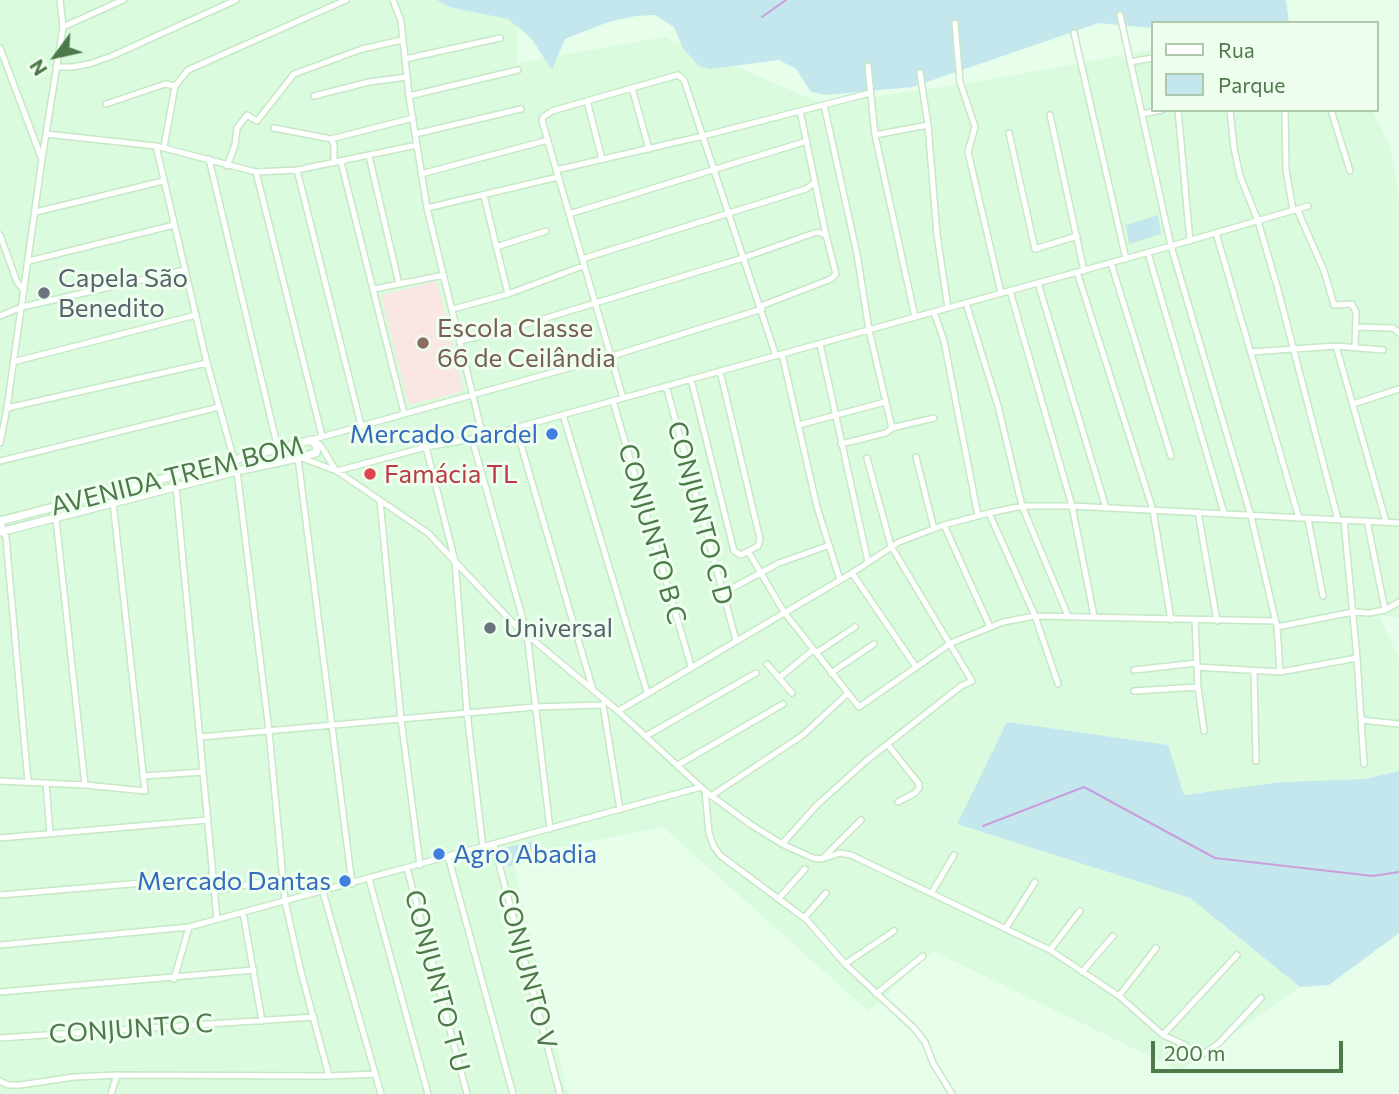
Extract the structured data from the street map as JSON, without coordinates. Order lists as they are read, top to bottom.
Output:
{
  "streets": {
    "street": [
      "AVENIDA TREM BOM",
      "CONJUNTO C D",
      "CONJUNTO B C",
      "CONJUNTO V",
      "CONJUNTO T U",
      "CONJUNTO C"
    ]
  },
  "places": [
    "Capela São Benedito",
    "Escola Classe 66 de Ceilândia",
    "Mercado Gardel",
    "Famácia TL",
    "Universal",
    "Agro Abadia",
    "Mercado Dantas"
  ],
  "legend": ["Rua", "Parque"],
  "scale_bar": "200 m",
  "north": "bottom left"
}
